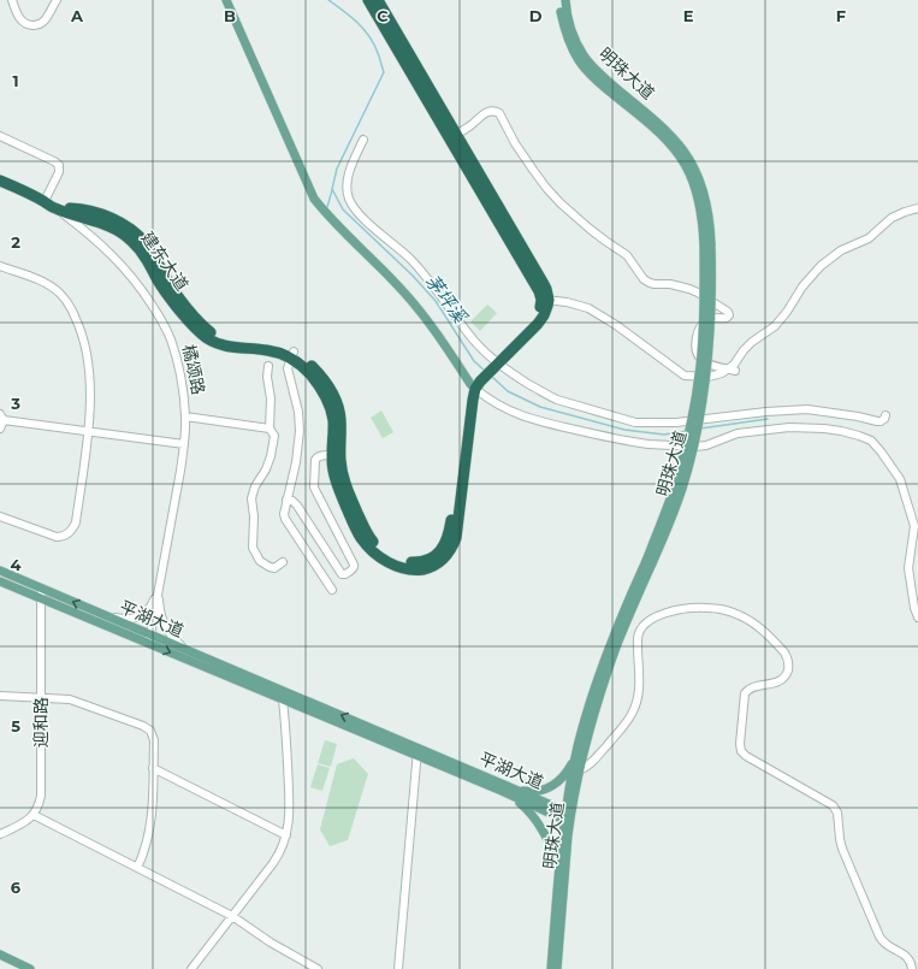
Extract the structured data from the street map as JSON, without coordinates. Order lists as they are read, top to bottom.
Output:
{
  "streets": {
    "highway": ["建东大道", "橘颂路"],
    "main road": ["明珠大道", "平湖大道"],
    "street": ["迎和路"]
  },
  "crossings": [
    ["明珠大道", "平湖大道"],
    ["建东大道", "橘颂路"],
    ["橘颂路", "平湖大道"],
    ["平湖大道", "迎和路"]
  ],
  "water": ["茅坪溪"],
  "grid": {
    "columns": [
      "A",
      "B",
      "C",
      "D",
      "E",
      "F"
    ],
    "rows": [
      "1",
      "2",
      "3",
      "4",
      "5",
      "6"
    ]
  }
}
